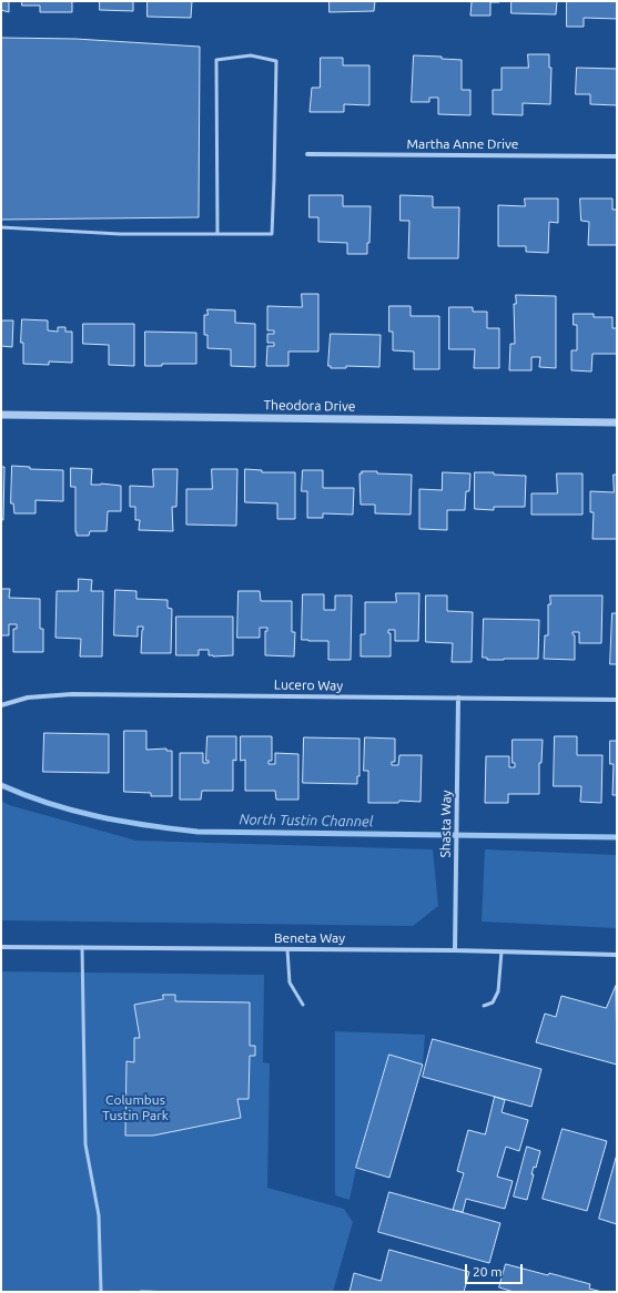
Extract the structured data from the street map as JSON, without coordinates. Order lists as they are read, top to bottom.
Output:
{
  "streets": {
    "street": [
      "Martha Anne Drive",
      "Theodora Drive",
      "Lucero Way",
      "Shasta Way",
      "Beneta Way"
    ]
  },
  "crossings": [
    ["Lucero Way", "Shasta Way"],
    ["Shasta Way", "Beneta Way"]
  ],
  "water": ["North Tustin Channel"],
  "parks": ["Columbus Tustin Park"],
  "scale_bar": "20 m"
}
